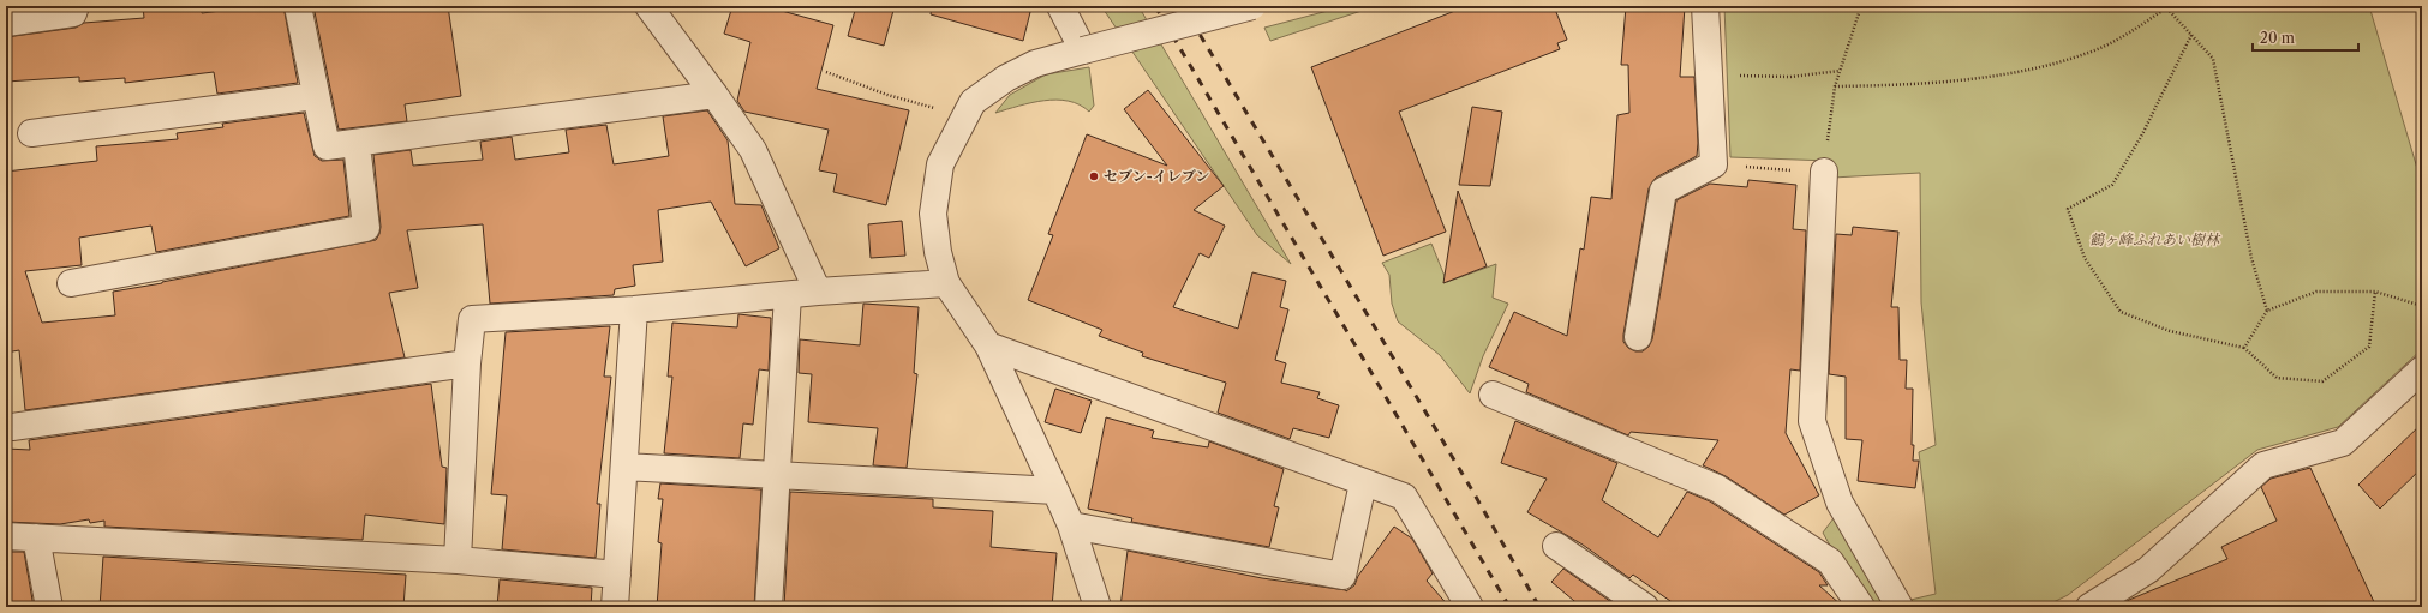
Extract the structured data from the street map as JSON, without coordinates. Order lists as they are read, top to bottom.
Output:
{
  "parks": ["鶴ヶ峰ふれあい樹林"],
  "places": ["セブン-イレブン"],
  "scale_bar": "20 m"
}
